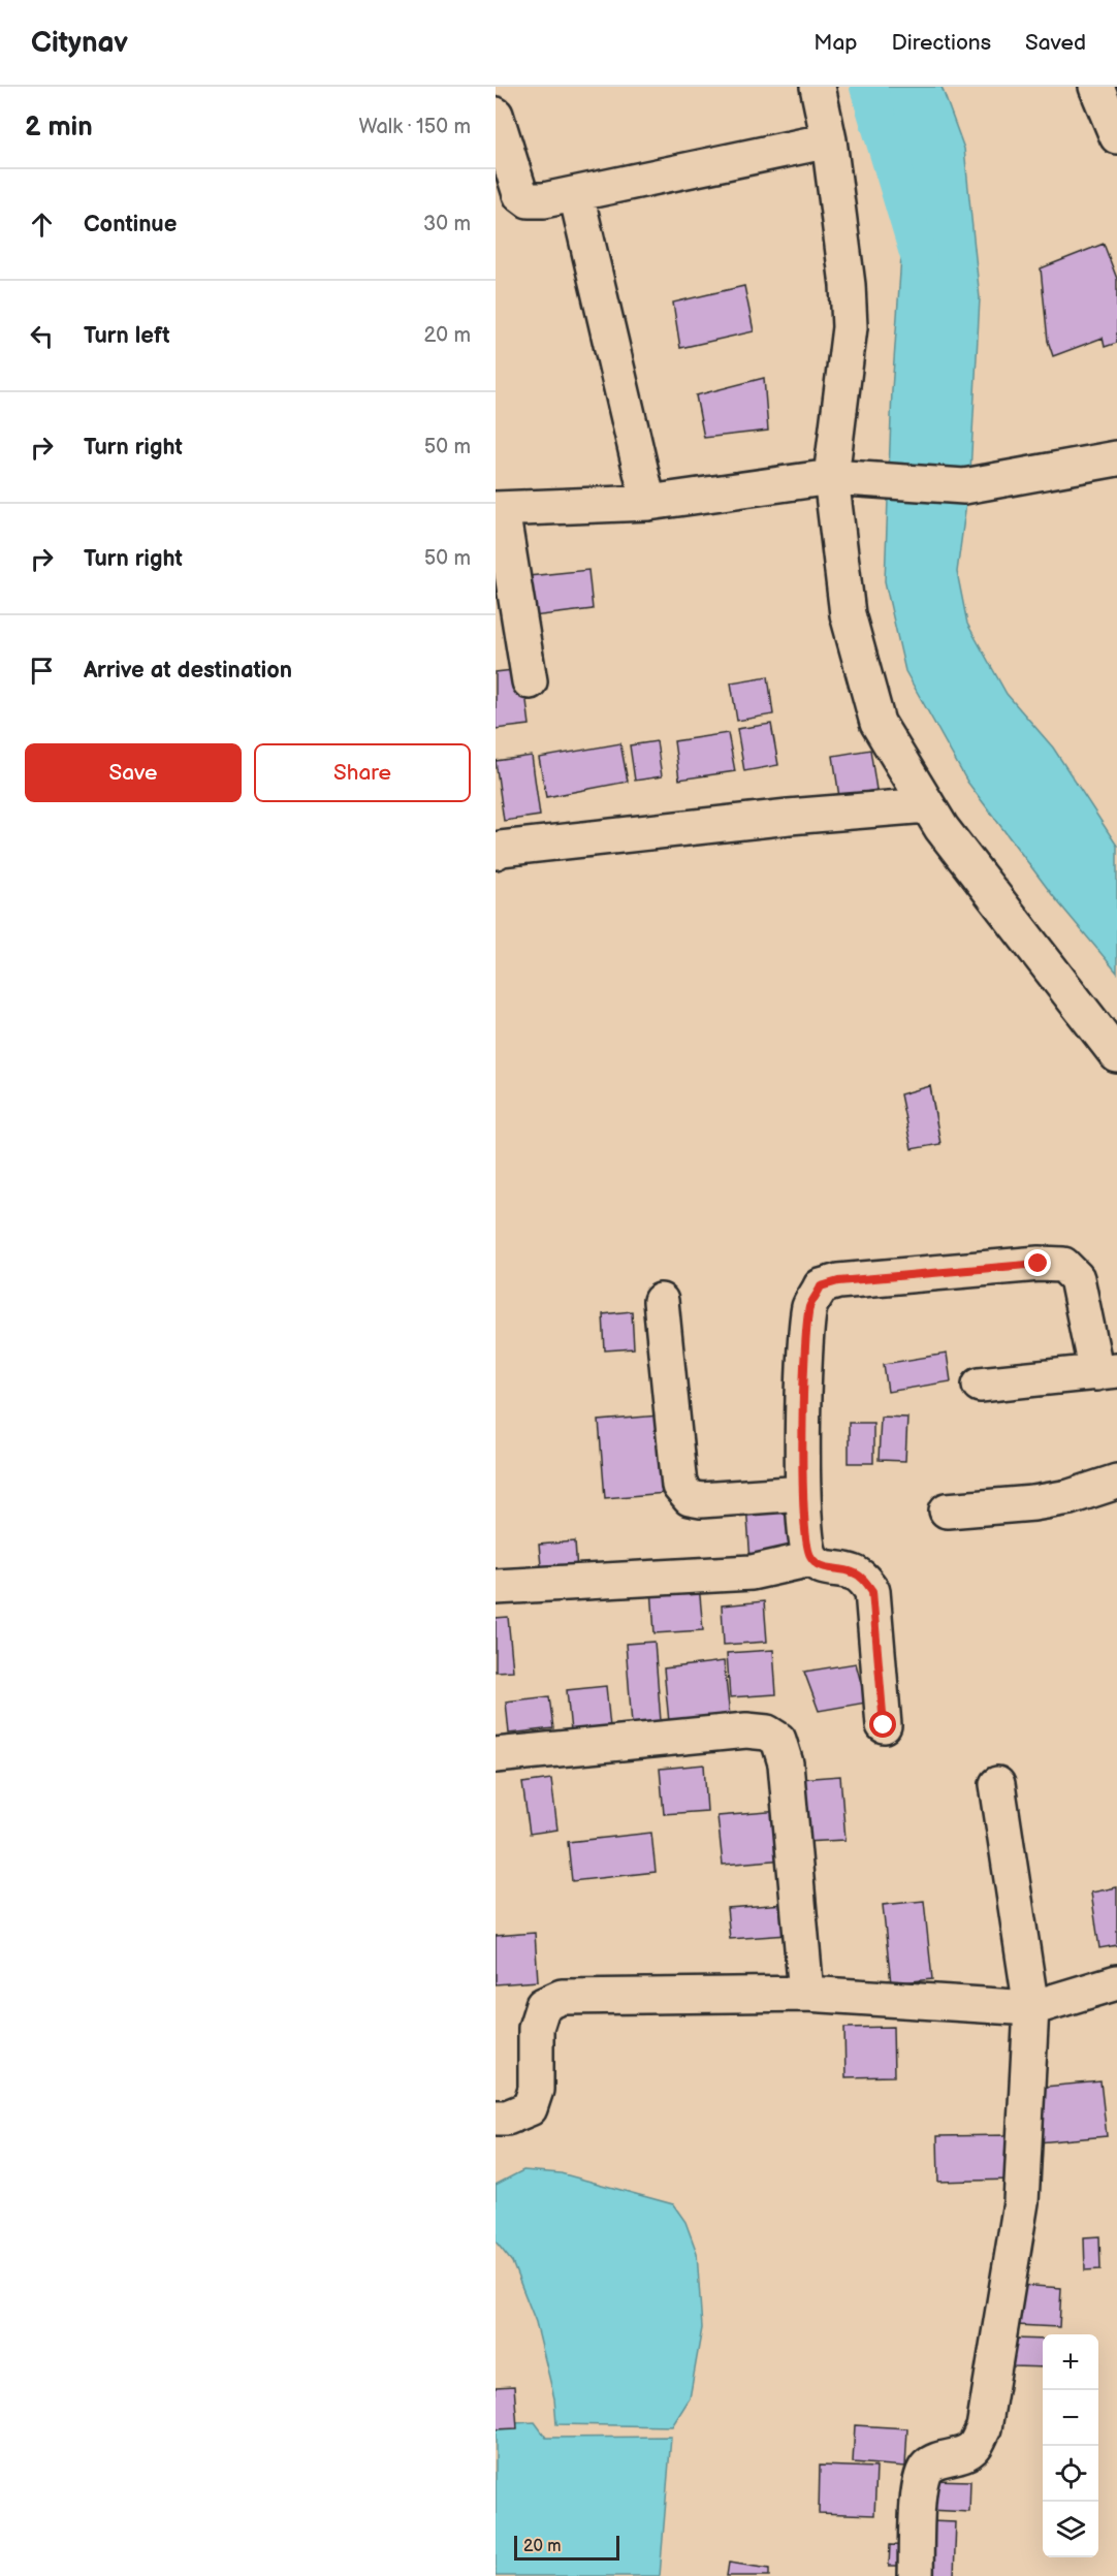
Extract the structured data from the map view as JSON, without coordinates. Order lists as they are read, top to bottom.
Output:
{
  "scale_bar": "20 m",
  "page": {
    "header": "Citynav",
    "nav": ["Map", "Directions", "Saved"],
    "heading": ["2 min", "Walk · 150 m"],
    "list": [
      ["Continue", "30 m"],
      ["Turn left", "20 m"],
      ["Turn right", "50 m"],
      ["Turn right", "50 m"],
      "Arrive at destination"
    ],
    "buttons": ["Save", "Share"],
    "map_buttons": ["+", "−"],
    "scale": "20 m"
  }
}
